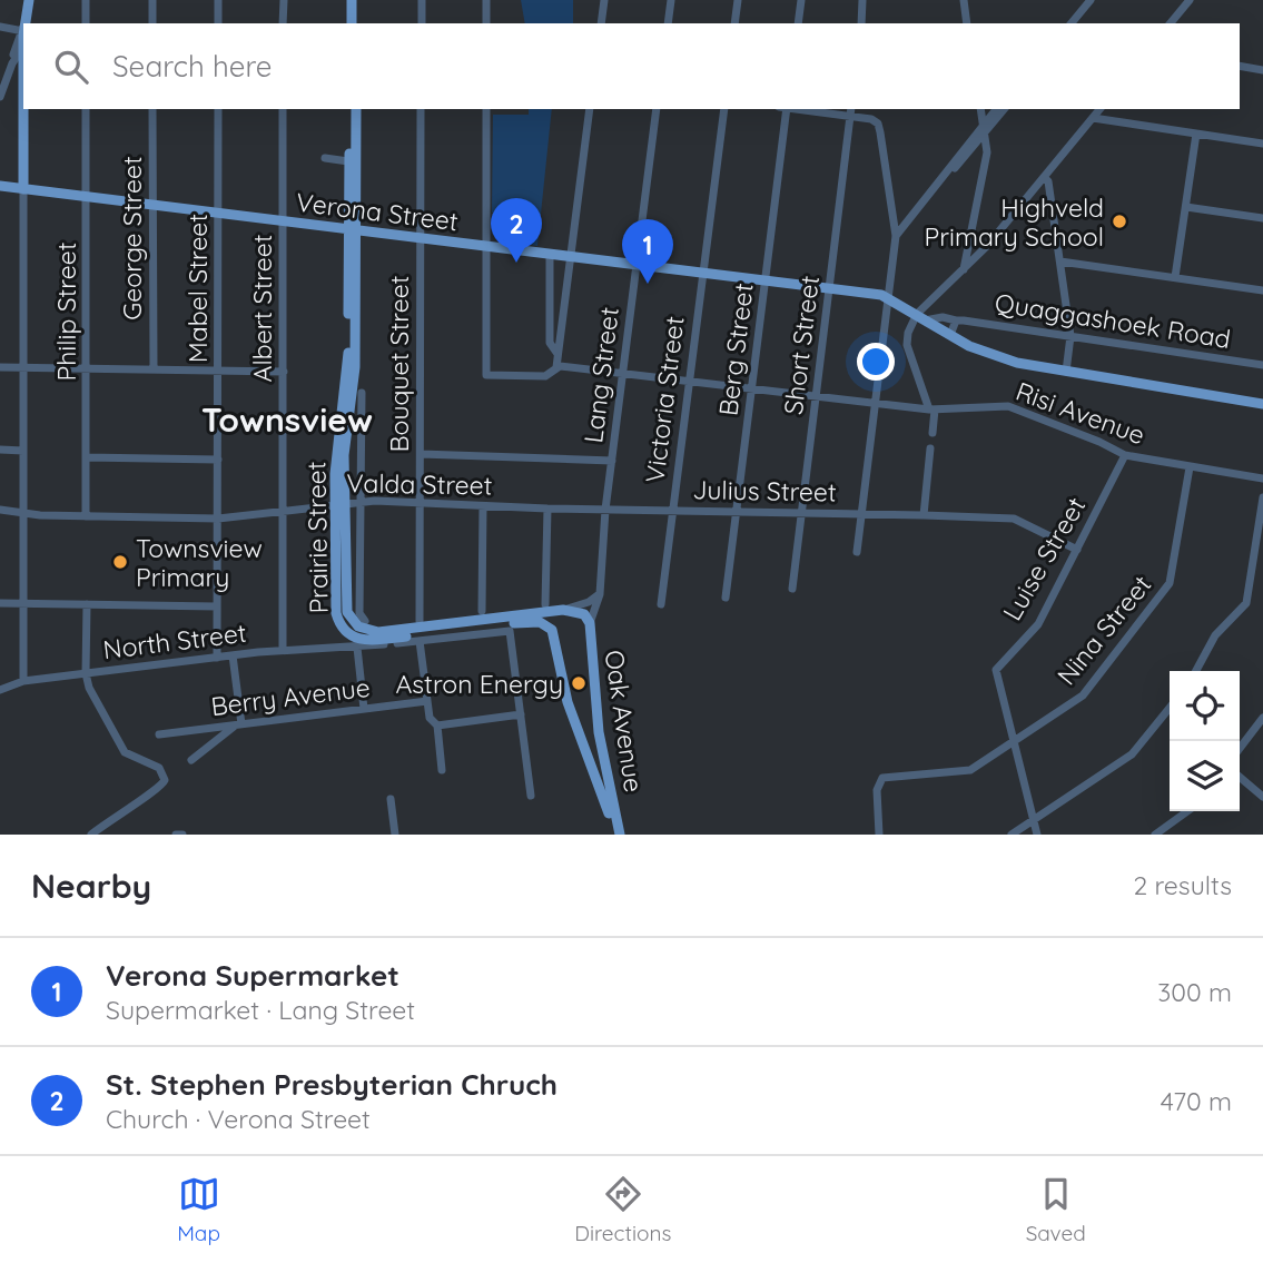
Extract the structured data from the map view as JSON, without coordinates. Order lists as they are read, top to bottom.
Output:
{
  "streets": {
    "main road": ["Verona Street", "Prairie Street", "Oak Avenue"],
    "street": [
      "George Street",
      "Mabel Street",
      "Albert Street",
      "Philip Street",
      "Quaggashoek Road",
      "Short Street",
      "Berg Street",
      "Bouquet Street",
      "Lang Street",
      "Victoria Street",
      "Risi Avenue",
      "Valda Street",
      "Julius Street",
      "Luise Street",
      "Nina Street",
      "North Street",
      "Berry Avenue"
    ]
  },
  "crossings": [
    ["Verona Street", "George Street"],
    ["Verona Street", "Mabel Street"],
    ["Verona Street", "Albert Street"],
    ["Verona Street", "Philip Street"],
    ["Verona Street", "Short Street"],
    ["Verona Street", "Berg Street"],
    ["Verona Street", "Bouquet Street"],
    ["Verona Street", "Lang Street"],
    ["Verona Street", "Victoria Street"],
    ["Verona Street", "Risi Avenue"],
    ["Verona Street", "Prairie Street"],
    ["Mabel Street", "Valda Street"],
    ["Mabel Street", "North Street"],
    ["Albert Street", "Valda Street"],
    ["Albert Street", "North Street"],
    ["Philip Street", "Valda Street"],
    ["Short Street", "Risi Avenue"],
    ["Short Street", "Julius Street"],
    ["Berg Street", "Risi Avenue"],
    ["Berg Street", "Julius Street"],
    ["Bouquet Street", "Valda Street"],
    ["Lang Street", "Risi Avenue"],
    ["Lang Street", "Valda Street"],
    ["Lang Street", "Julius Street"],
    ["Lang Street", "Prairie Street"],
    ["Lang Street", "Oak Avenue"],
    ["Victoria Street", "Risi Avenue"],
    ["Victoria Street", "Julius Street"],
    ["Risi Avenue", "Luise Street"],
    ["Risi Avenue", "Nina Street"],
    ["Valda Street", "Julius Street"],
    ["Valda Street", "Prairie Street"],
    ["Julius Street", "Luise Street"],
    ["Prairie Street", "Oak Avenue"],
    ["Luise Street", "Nina Street"]
  ],
  "districts": ["Townsview"],
  "places": ["Highveld Primary School", "Townsview Primary", "Astron Energy"],
  "page": {
    "search": "Search here",
    "pins": ["2", "1"],
    "heading": ["Nearby", "2 results"],
    "list": [
      {
        "mark": "1",
        "name": "Verona Supermarket",
        "note": "Supermarket · Lang Street",
        "value": "300 m"
      },
      {
        "mark": "2",
        "name": "St. Stephen Presbyterian Chruch",
        "note": "Church · Verona Street",
        "value": "470 m"
      }
    ],
    "nav": ["Map", "Directions", "Saved"]
  }
}
